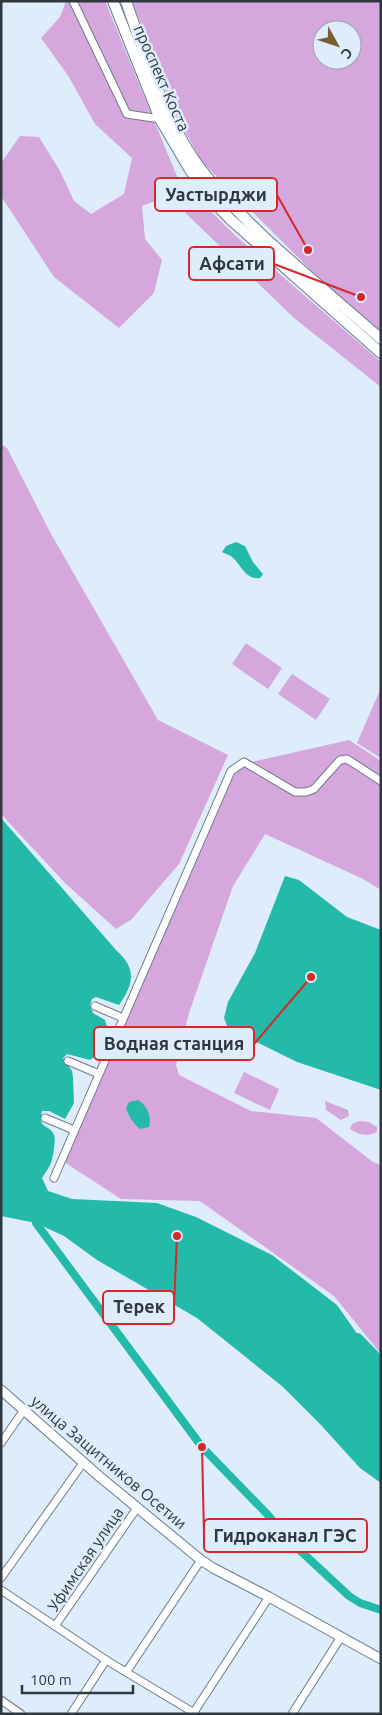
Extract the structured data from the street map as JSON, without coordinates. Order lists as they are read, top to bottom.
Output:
{
  "streets": {
    "main road": ["проспект Коста"],
    "street": ["улица Защитников Осетии", "Уфимская улица"]
  },
  "crossings": [
    ["улица Защитников Осетии", "Уфимская улица"]
  ],
  "places": [
    "Уастырджи",
    "Афсати",
    "Водная станция",
    "Терек",
    "Гидроканал ГЭС"
  ],
  "scale_bar": "100 m",
  "north": "bottom right"
}
